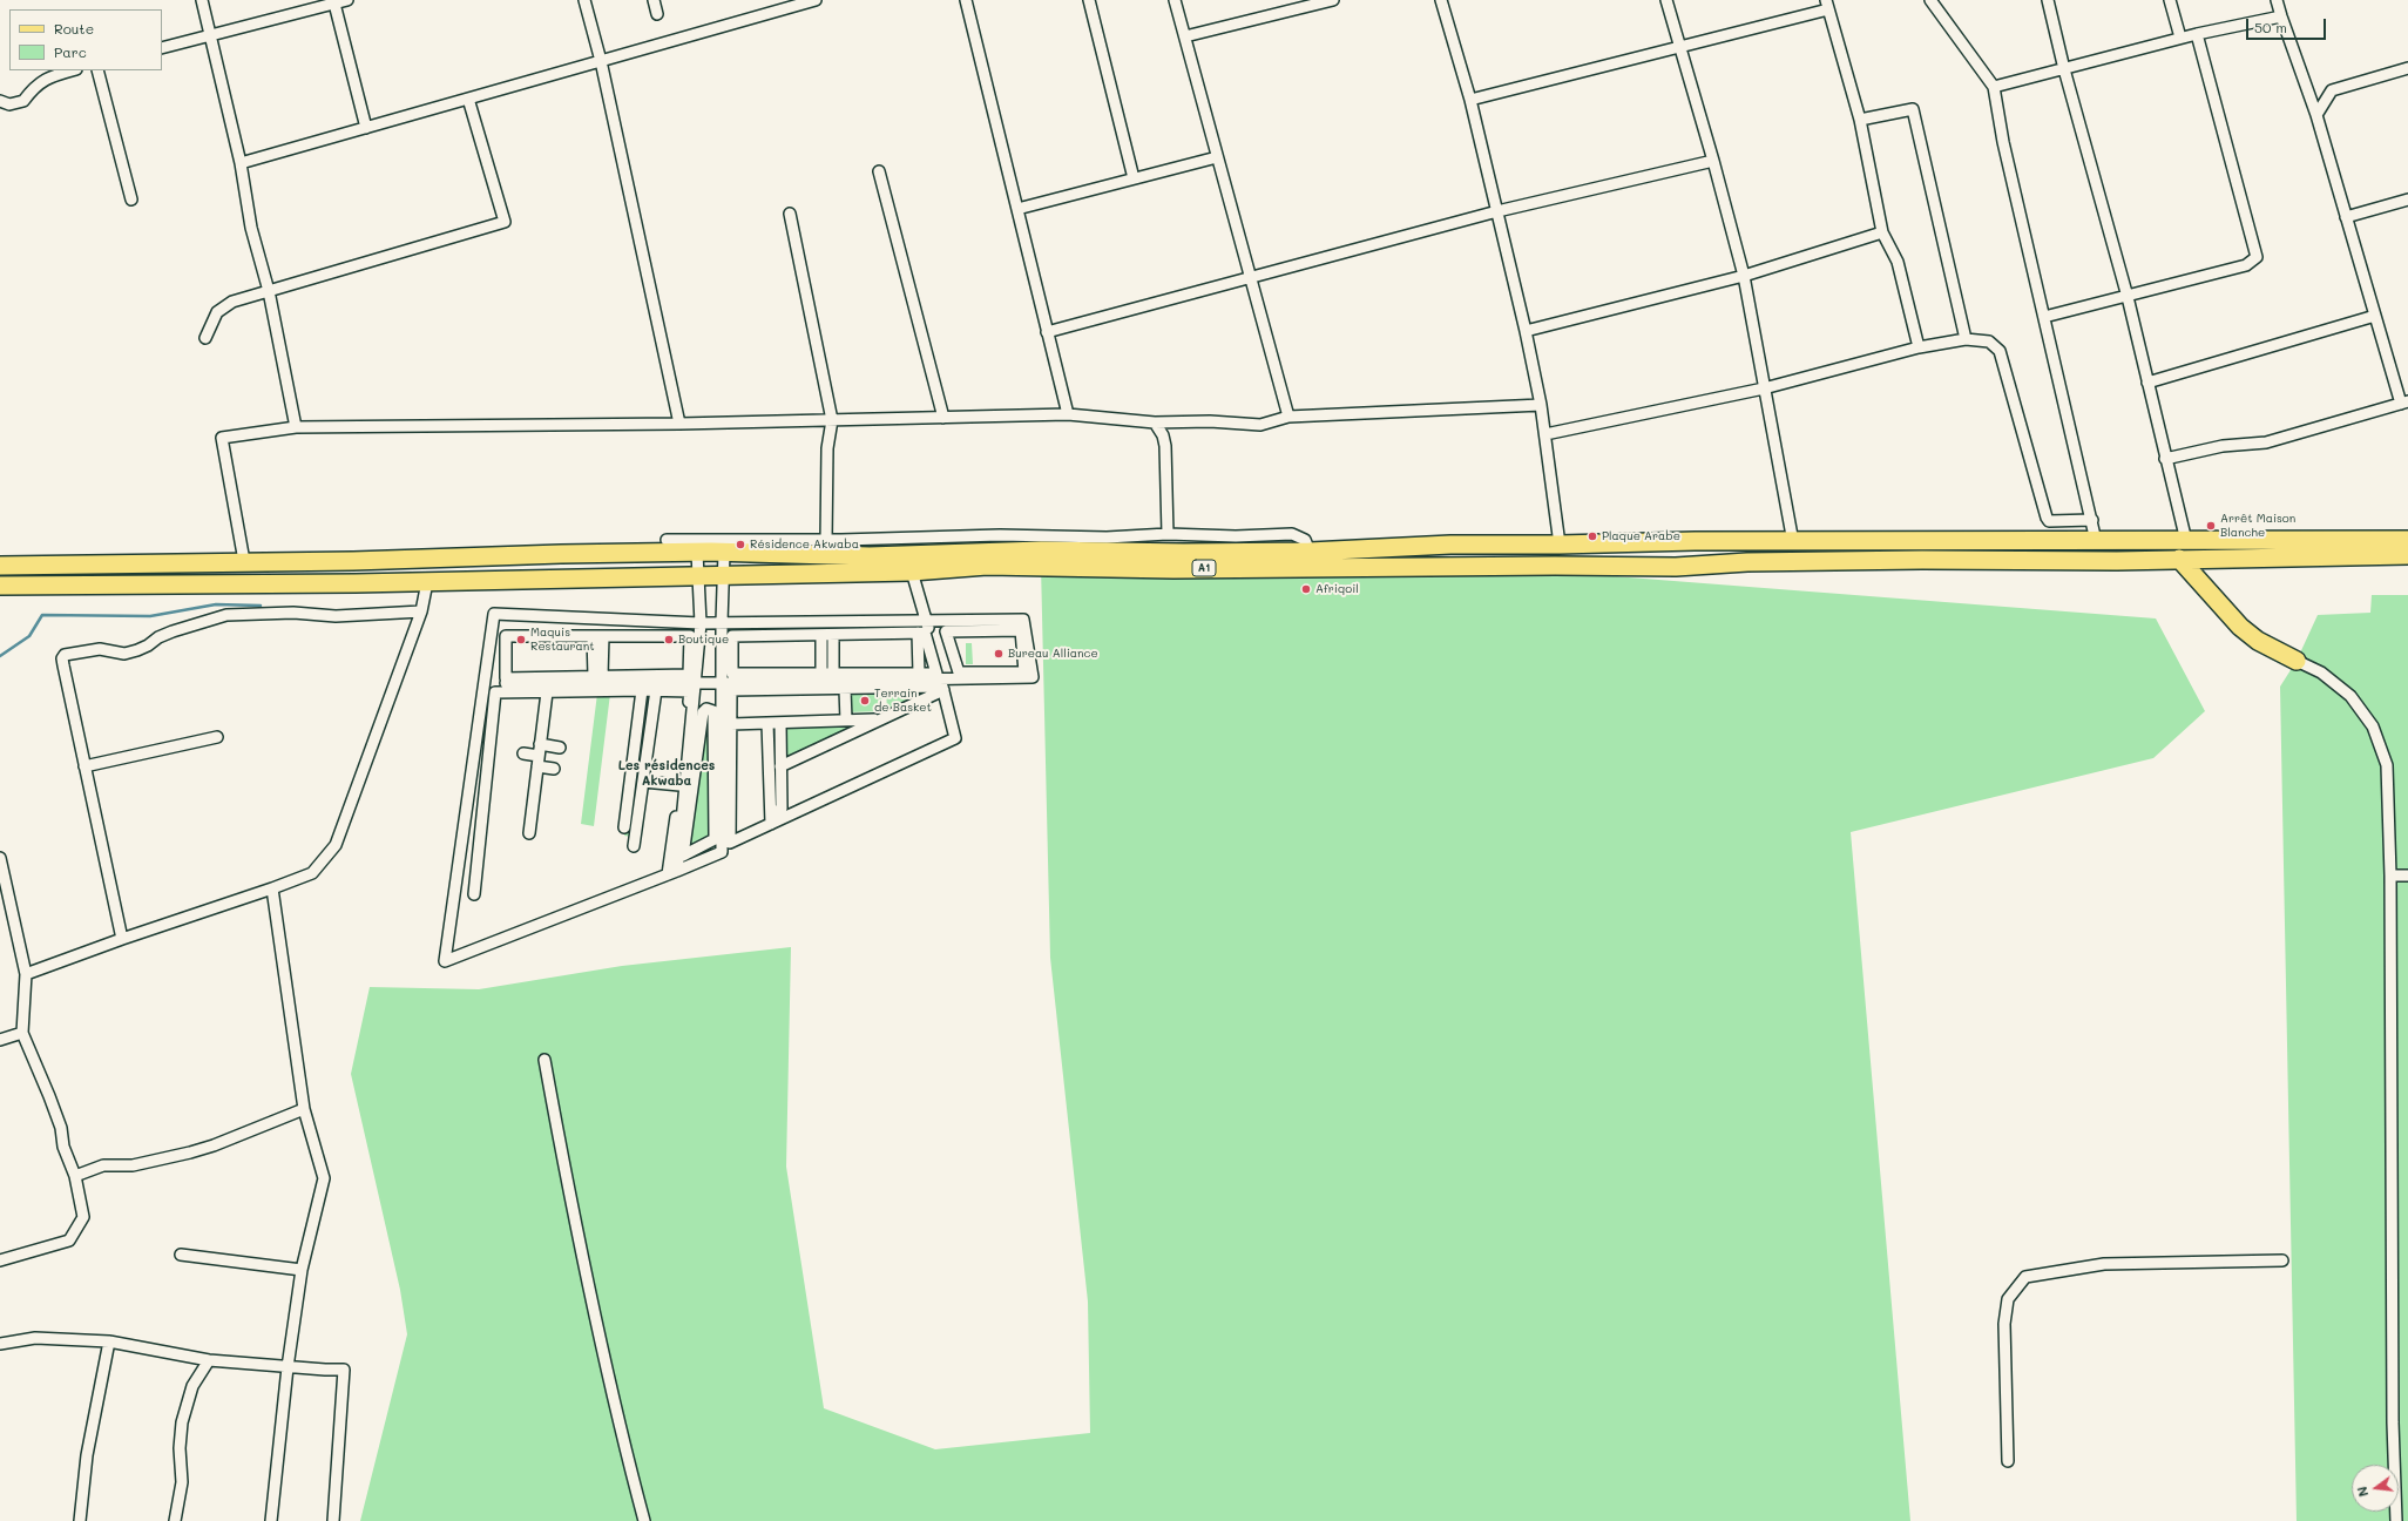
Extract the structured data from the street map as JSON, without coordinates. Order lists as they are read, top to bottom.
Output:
{
  "streets": {
    "main road": ["A1"]
  },
  "districts": ["Les résidences Akwaba"],
  "places": [
    "Arrêt Maison Blanche",
    "Plaque Arabe",
    "Résidence Akwaba",
    "Afriqoil",
    "Maquis Restaurant",
    "Boutique",
    "Bureau Alliance",
    "Terrain de Basket"
  ],
  "legend": ["Route", "Parc"],
  "scale_bar": "50 m",
  "north": "left"
}
